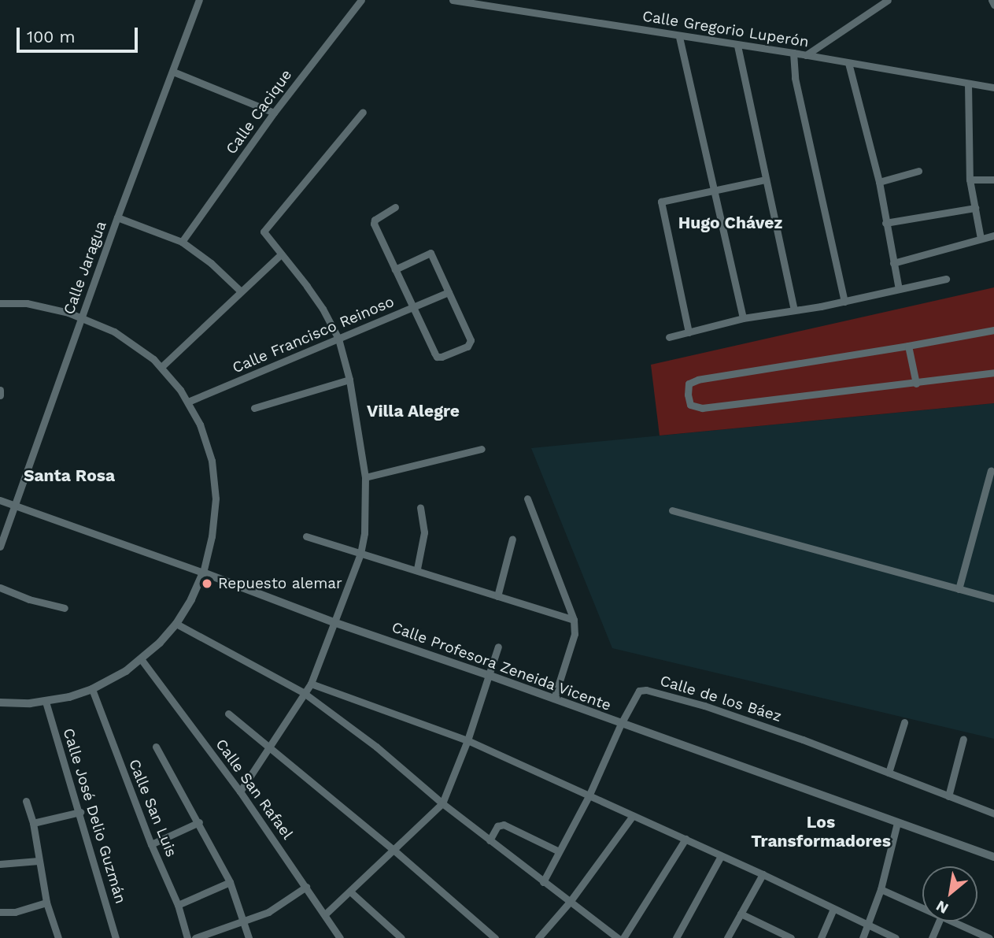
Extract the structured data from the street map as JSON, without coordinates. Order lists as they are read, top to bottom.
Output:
{
  "streets": {
    "street": [
      "Calle Gregorio Luperón",
      "Calle Cacique",
      "Calle Jaragua",
      "Calle Francisco Reinoso",
      "Calle Profesora Zeneida Vicente",
      "Calle de los Báez",
      "Calle San Rafael",
      "Calle San Luis",
      "Calle José Delio Guzmán"
    ]
  },
  "crossings": [
    ["Calle Jaragua", "Calle Profesora Zeneida Vicente"],
    ["Calle Profesora Zeneida Vicente", "Calle de los Báez"]
  ],
  "districts": [
    "Hugo Chávez",
    "Villa Alegre",
    "Santa Rosa",
    "Los Transformadores"
  ],
  "places": ["Repuesto alemar"],
  "scale_bar": "100 m",
  "north": "bottom left"
}
